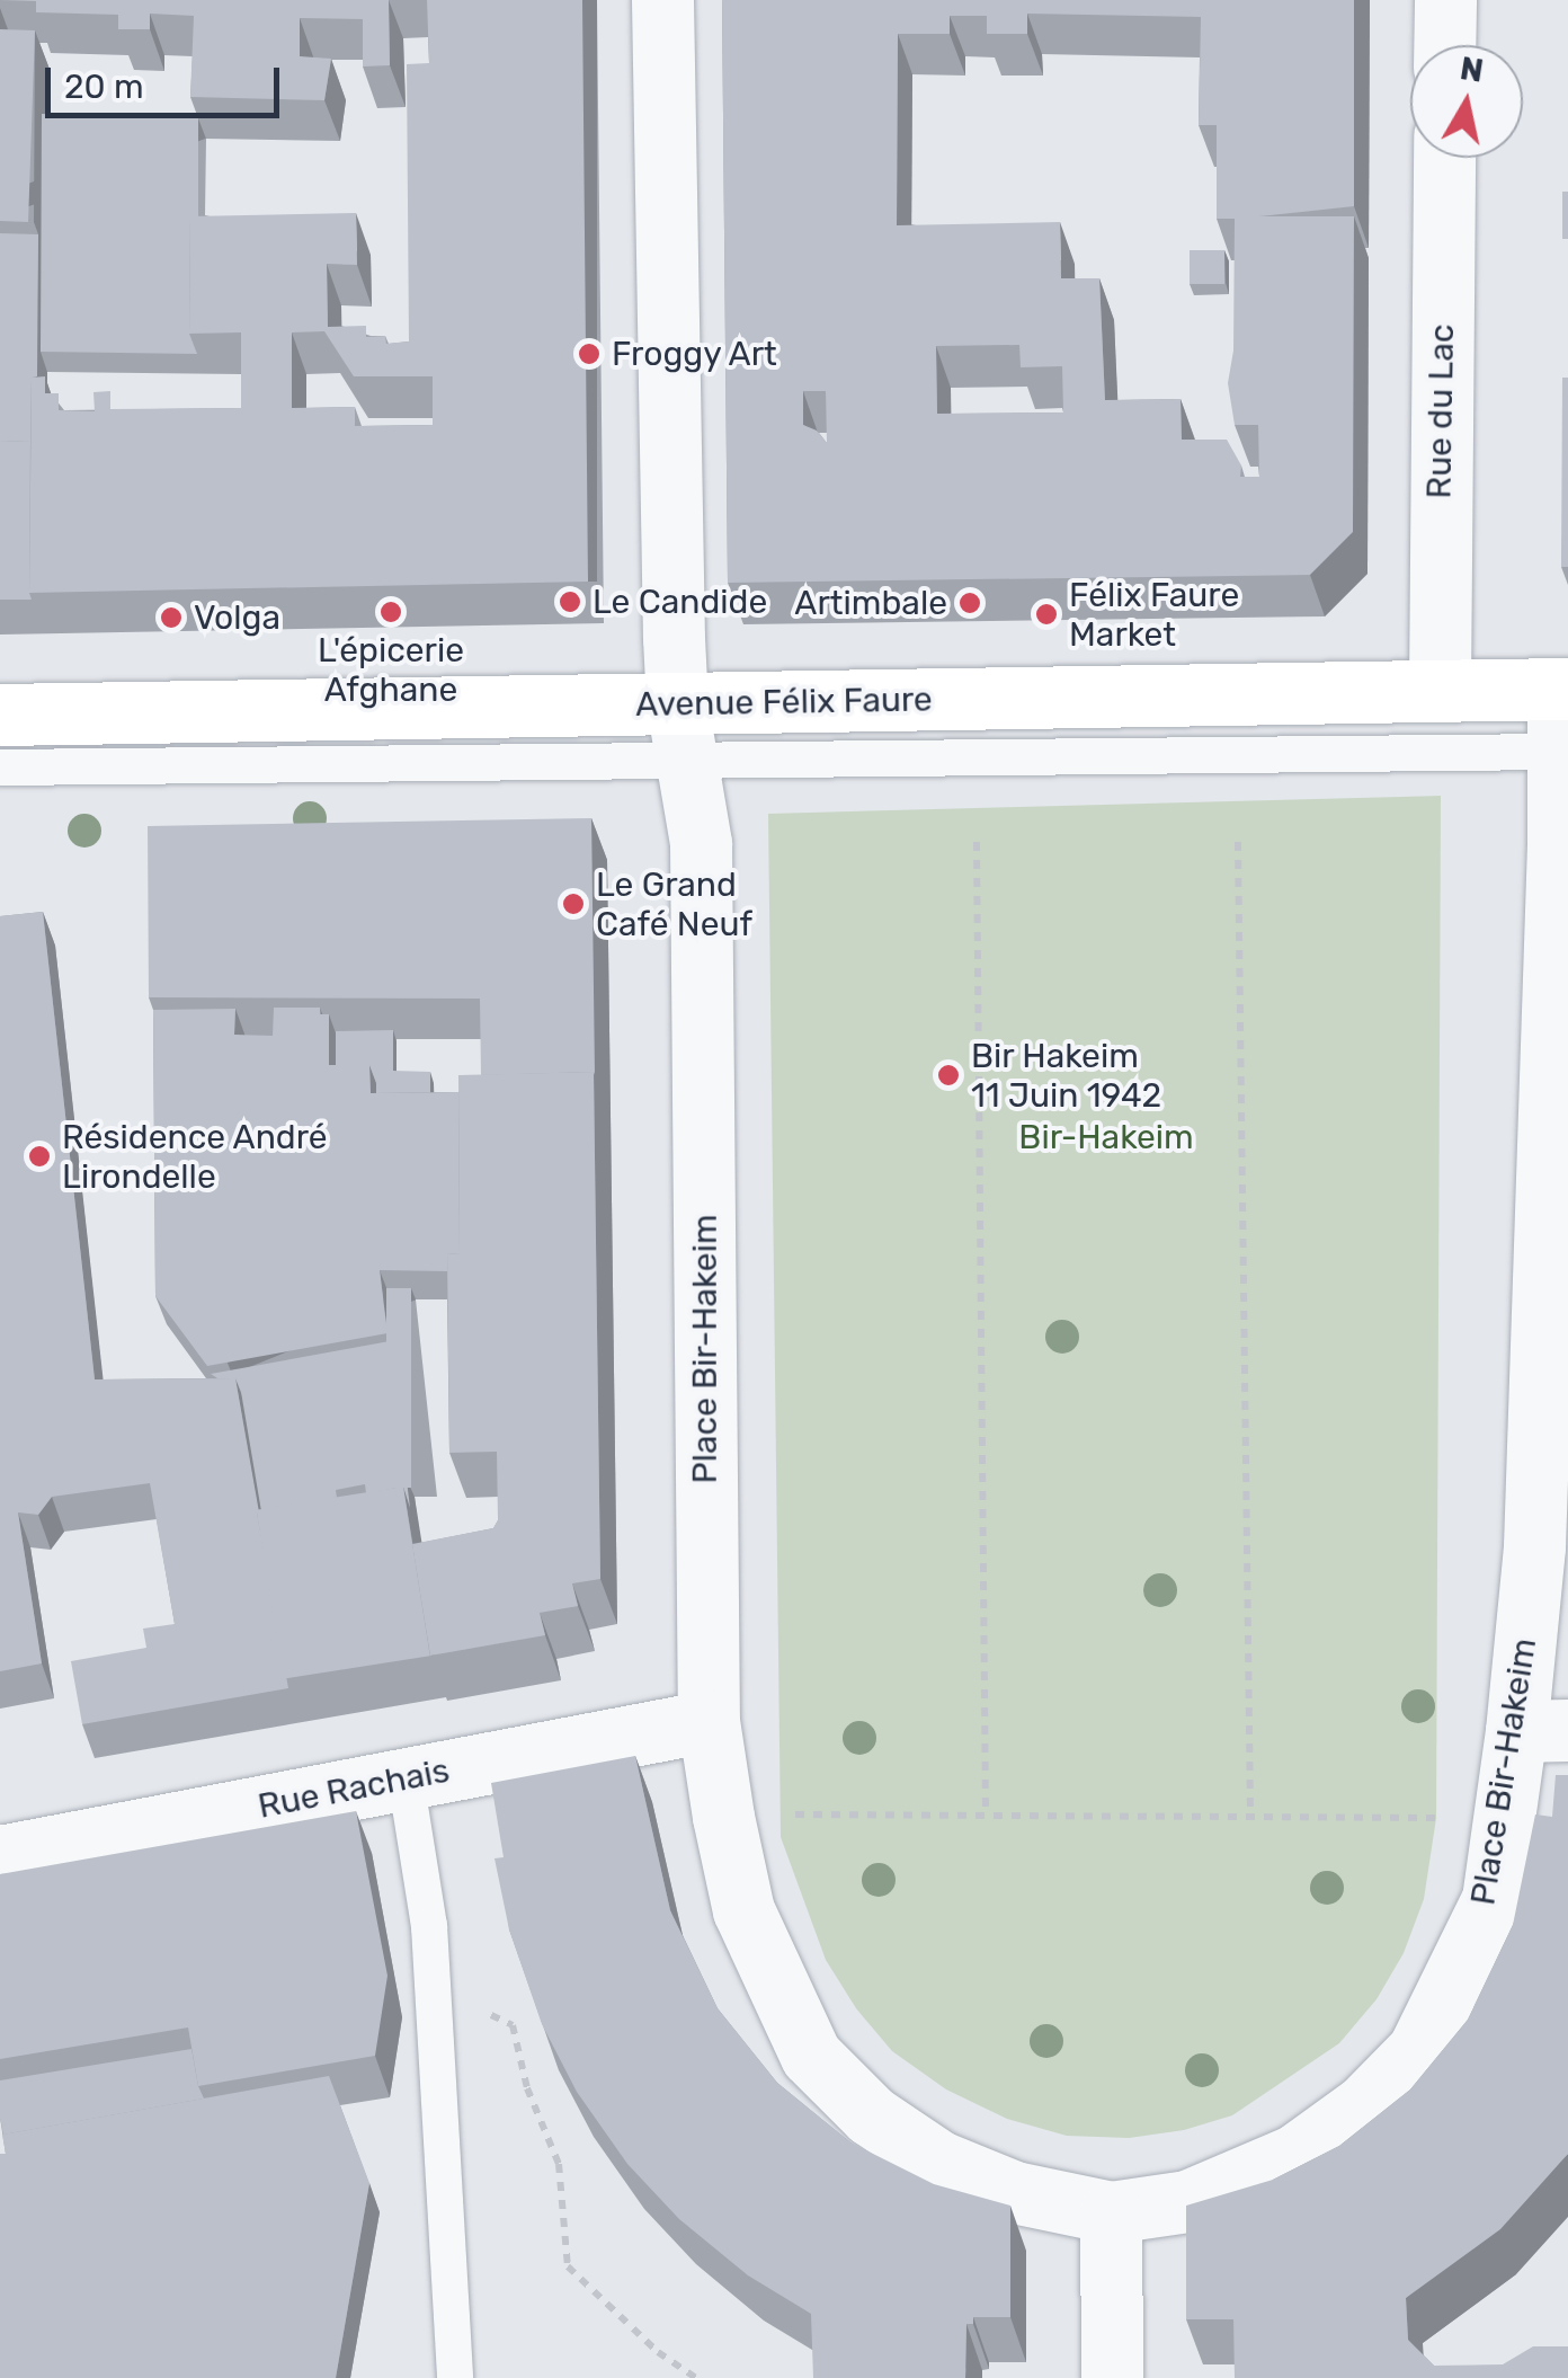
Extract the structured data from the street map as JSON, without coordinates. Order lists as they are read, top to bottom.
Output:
{
  "streets": {
    "main road": ["Avenue Félix Faure"],
    "street": ["Rue du Lac", "Place Bir-Hakeim", "Rue Rachais"]
  },
  "crossings": [
    ["Rue du Lac", "Avenue Félix Faure"],
    ["Avenue Félix Faure", "Place Bir-Hakeim"],
    ["Place Bir-Hakeim", "Rue Rachais"]
  ],
  "parks": ["Bir-Hakeim"],
  "places": [
    "Froggy Art",
    "Le Candide",
    "Artimbale",
    "L'épicerie Afghane",
    "Félix Faure Market",
    "Volga",
    "Le Grand Café Neuf",
    "Bir Hakeim 11 Juin 1942",
    "Résidence André Lirondelle"
  ],
  "scale_bar": "20 m",
  "north": "top"
}
